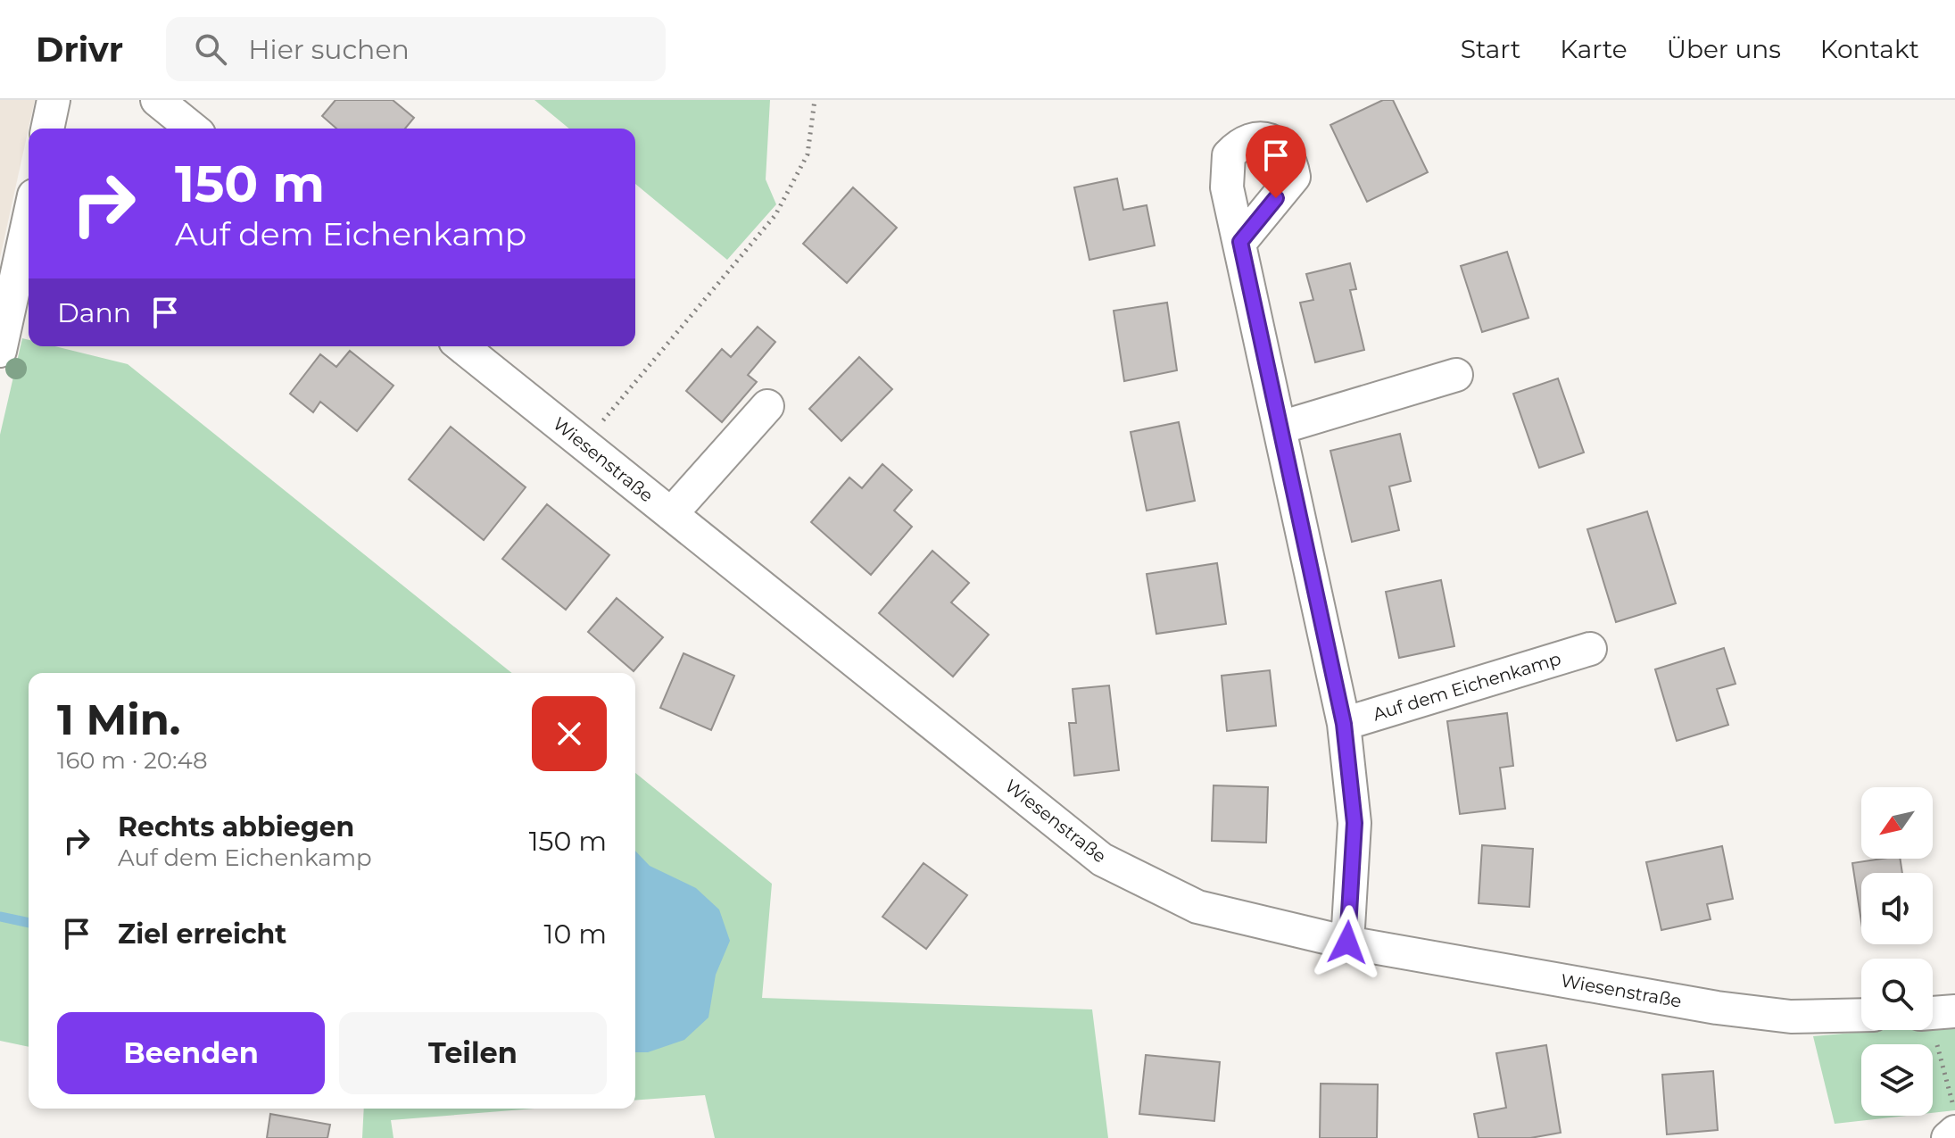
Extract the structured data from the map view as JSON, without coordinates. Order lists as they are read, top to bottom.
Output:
{
  "streets": {
    "street": ["Wiesenstraße", "Auf dem Eichenkamp"]
  },
  "north": "bottom left",
  "page": {
    "header": "Drivr",
    "search": "Hier suchen",
    "nav": [
      "Start",
      "Karte",
      "Über uns",
      "Kontakt"
    ],
    "turn": ["150 m", "Auf dem Eichenkamp"],
    "then": "Dann",
    "heading": ["1 Min.", "160 m · 20:48"],
    "list": [
      {
        "name": "Rechts abbiegen",
        "note": "Auf dem Eichenkamp",
        "value": "150 m"
      },
      {
        "name": "Ziel erreicht",
        "value": "10 m"
      }
    ],
    "buttons": ["Beenden", "Teilen"]
  }
}
